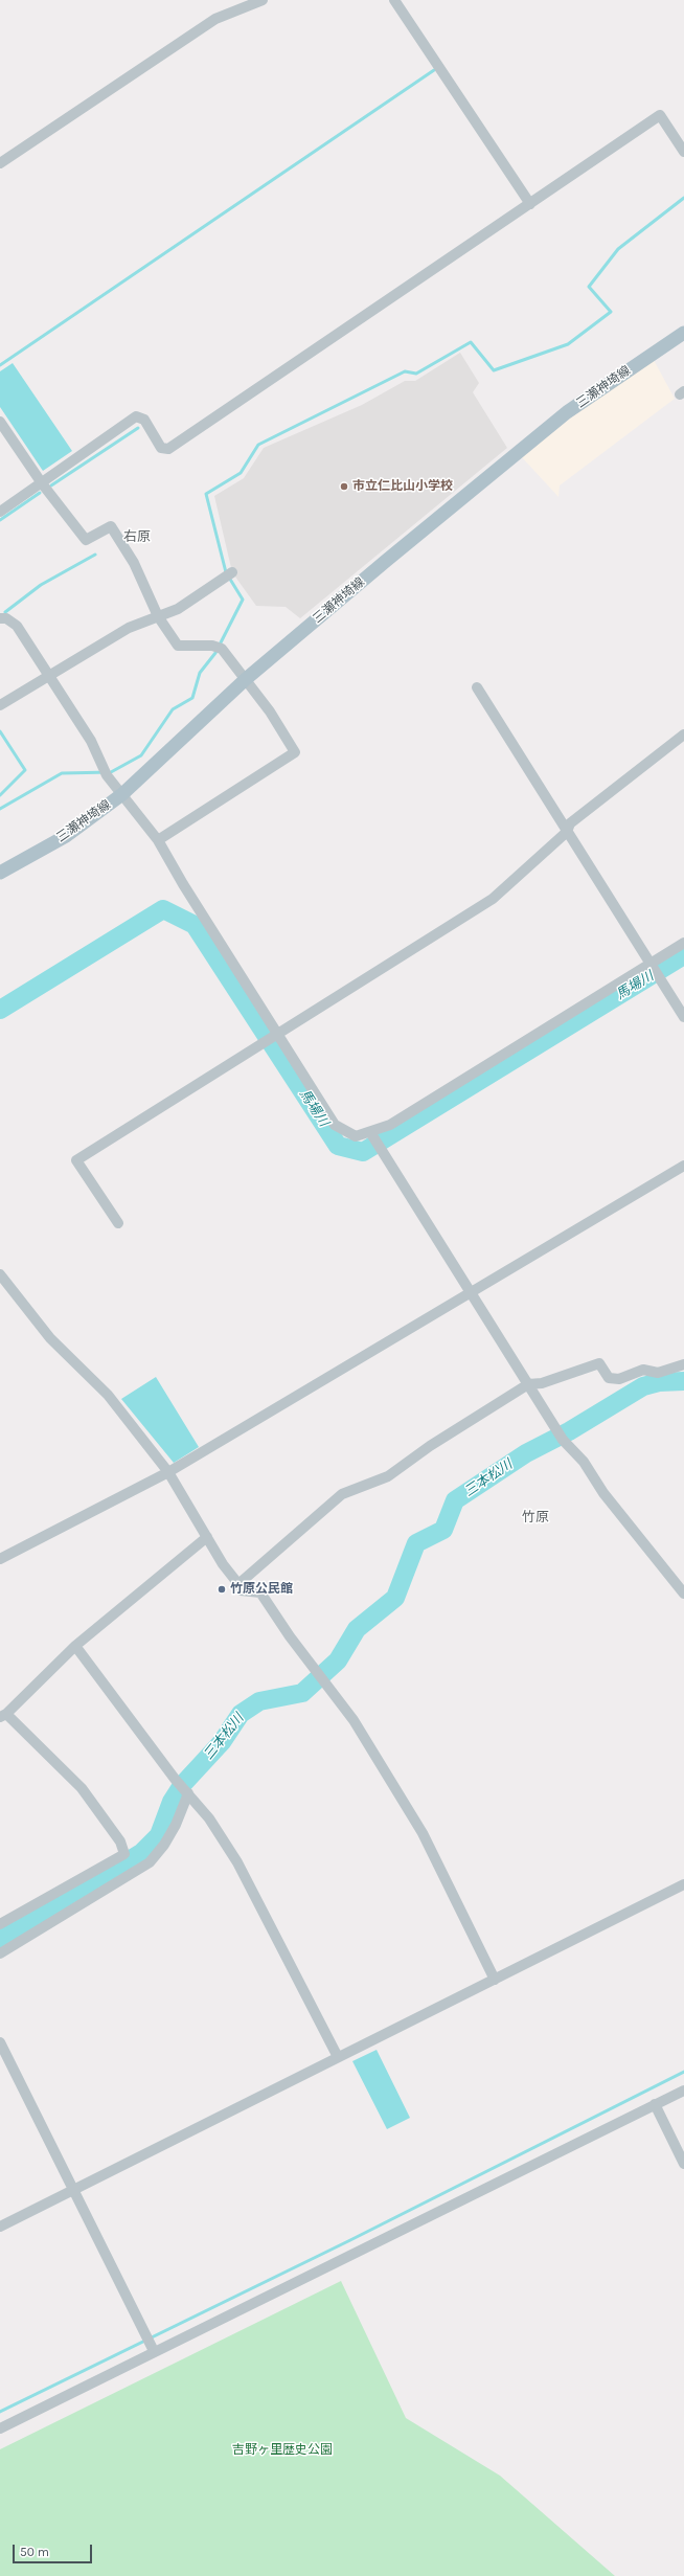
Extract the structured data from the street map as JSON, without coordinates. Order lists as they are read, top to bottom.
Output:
{
  "streets": {
    "main road": ["三瀬神埼線"]
  },
  "districts": ["右原", "竹原"],
  "water": ["馬場川", "三本松川"],
  "parks": ["吉野ヶ里歴史公園"],
  "places": ["市立仁比山小学校", "竹原公民館"],
  "scale_bar": "50 m"
}
